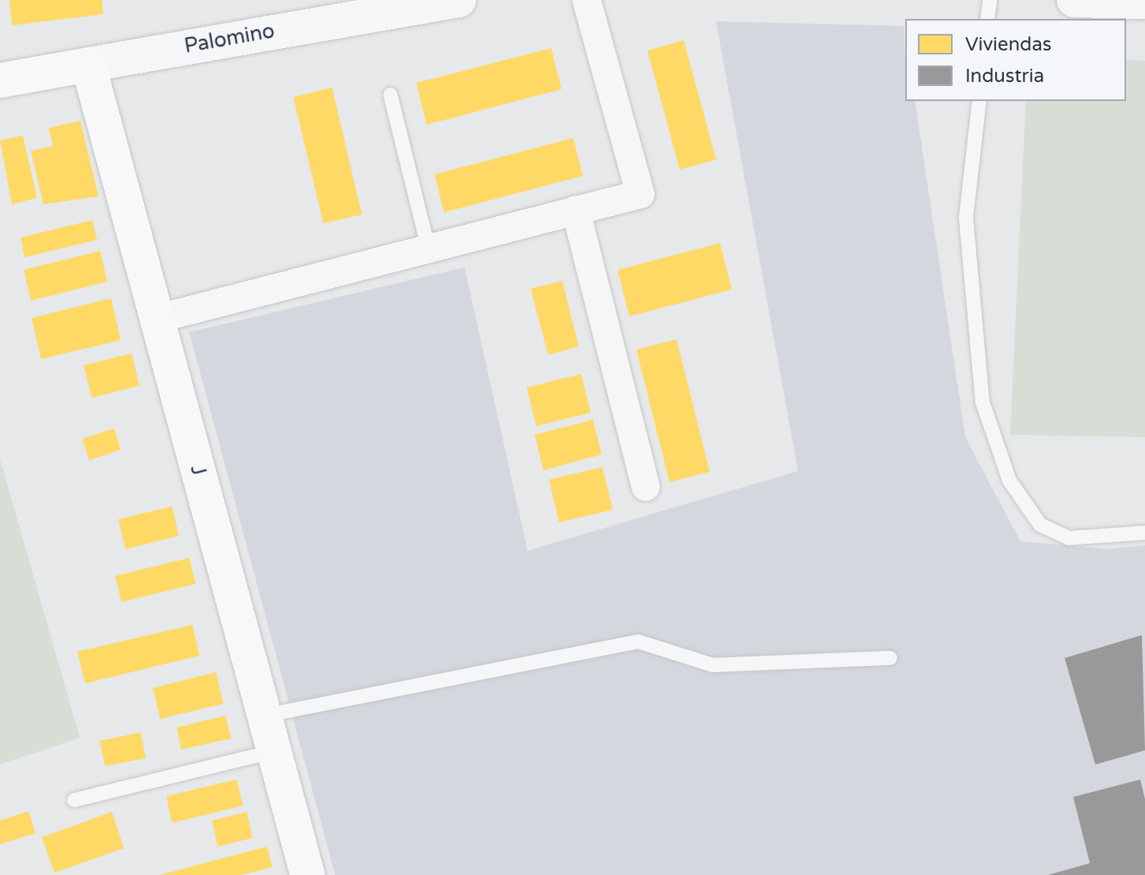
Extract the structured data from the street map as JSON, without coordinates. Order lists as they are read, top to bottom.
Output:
{
  "streets": {
    "main road": ["Palomino", "J"]
  },
  "crossings": [
    ["Palomino", "J"]
  ],
  "legend": ["Viviendas", "Industria"]
}
